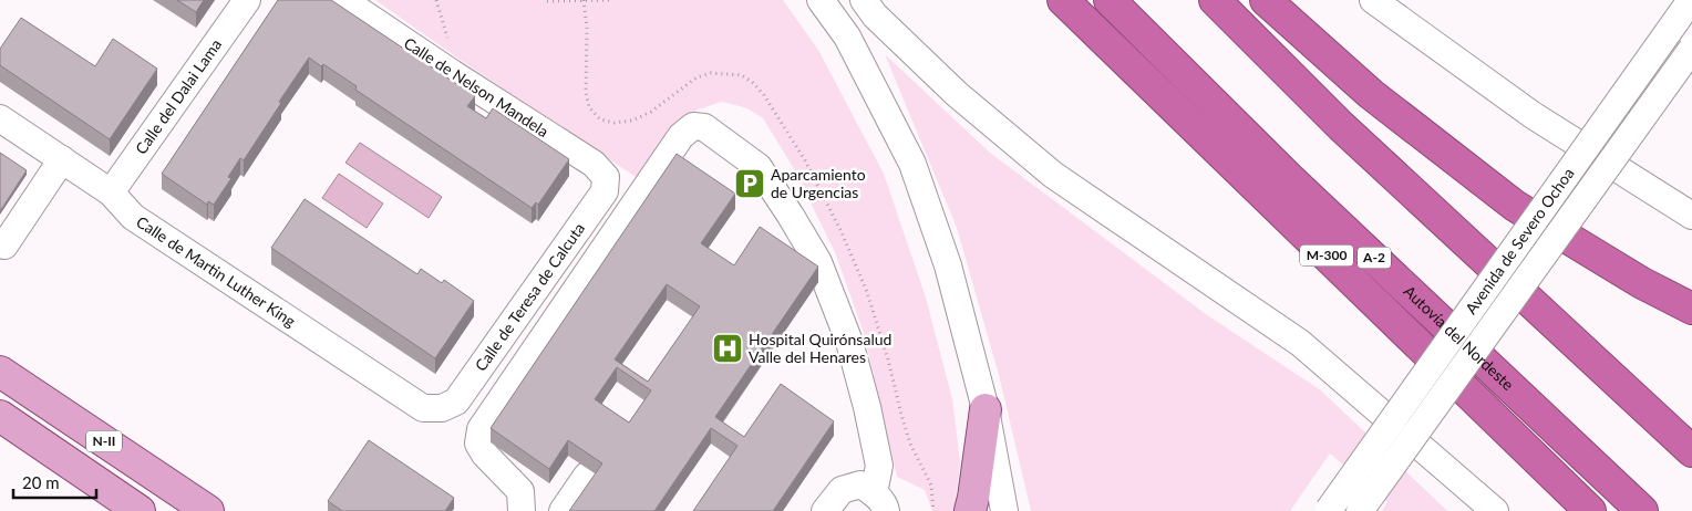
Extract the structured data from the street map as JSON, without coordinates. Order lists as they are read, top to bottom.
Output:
{
  "streets": {
    "highway": ["M-300", "A-2", "Autovía del Nordeste"],
    "main road": ["N-II"],
    "street": [
      "Calle de Nelson Mandela",
      "Calle del Dalai Lama",
      "Avenida de Severo Ochoa",
      "Calle de Martin Luther King",
      "Calle de Teresa de Calcuta"
    ]
  },
  "crossings": [
    ["Calle de Nelson Mandela", "Calle de Teresa de Calcuta"],
    ["Calle del Dalai Lama", "Calle de Martin Luther King"],
    ["Calle de Martin Luther King", "Calle de Teresa de Calcuta"]
  ],
  "places": {
    "parking": ["Aparcamiento de Urgencias"],
    "hospital": ["Hospital Quirónsalud Valle del Henares"]
  },
  "scale_bar": "20 m"
}
